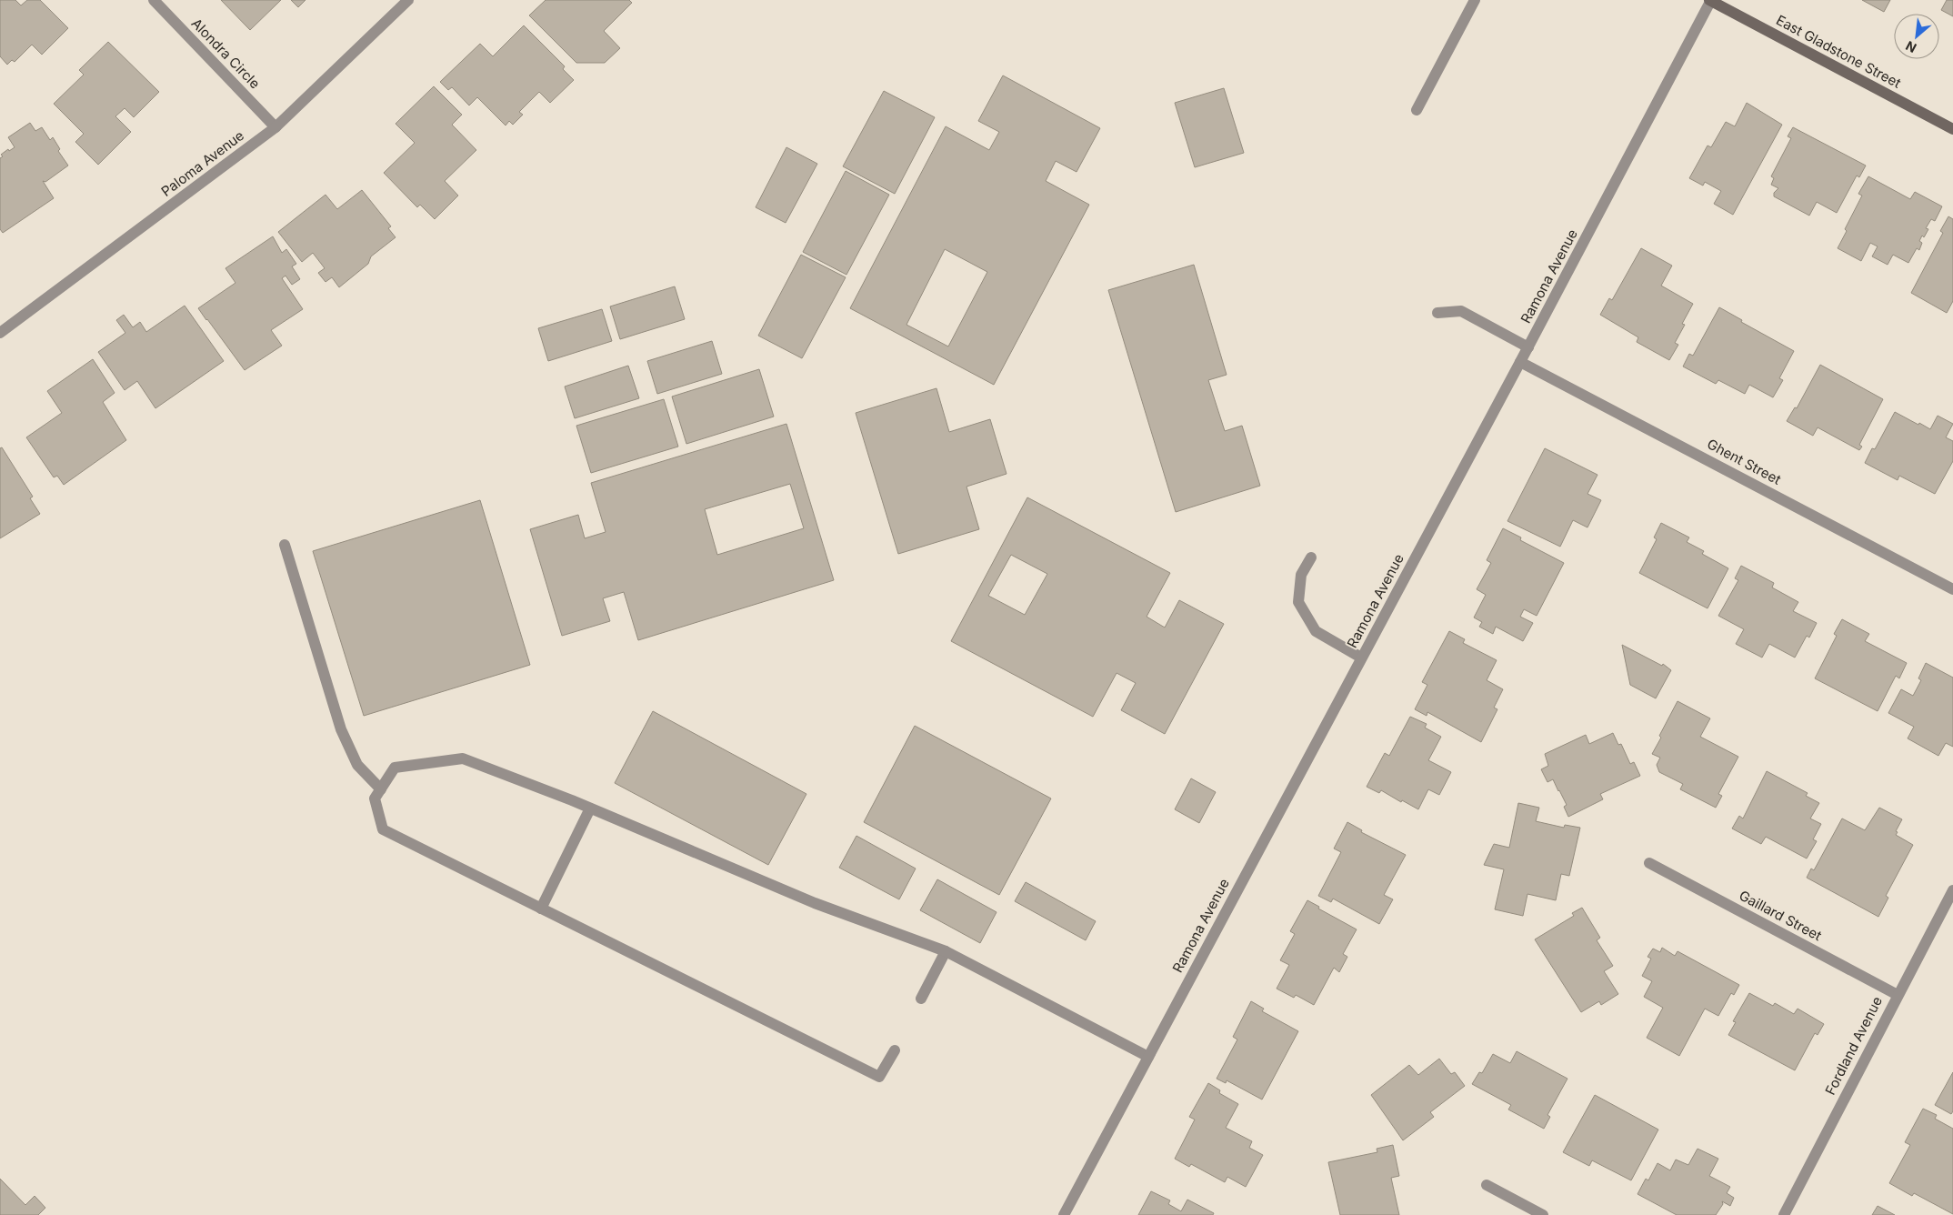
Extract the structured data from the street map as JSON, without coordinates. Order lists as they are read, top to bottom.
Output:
{
  "streets": {
    "street": [
      "East Gladstone Street",
      "Alondra Circle",
      "Paloma Avenue",
      "Ramona Avenue",
      "Ghent Street",
      "Gaillard Street",
      "Fordland Avenue"
    ]
  },
  "crossings": [
    ["East Gladstone Street", "Ramona Avenue"],
    ["Alondra Circle", "Paloma Avenue"],
    ["Ramona Avenue", "Ghent Street"],
    ["Gaillard Street", "Fordland Avenue"]
  ],
  "north": "bottom left"
}
